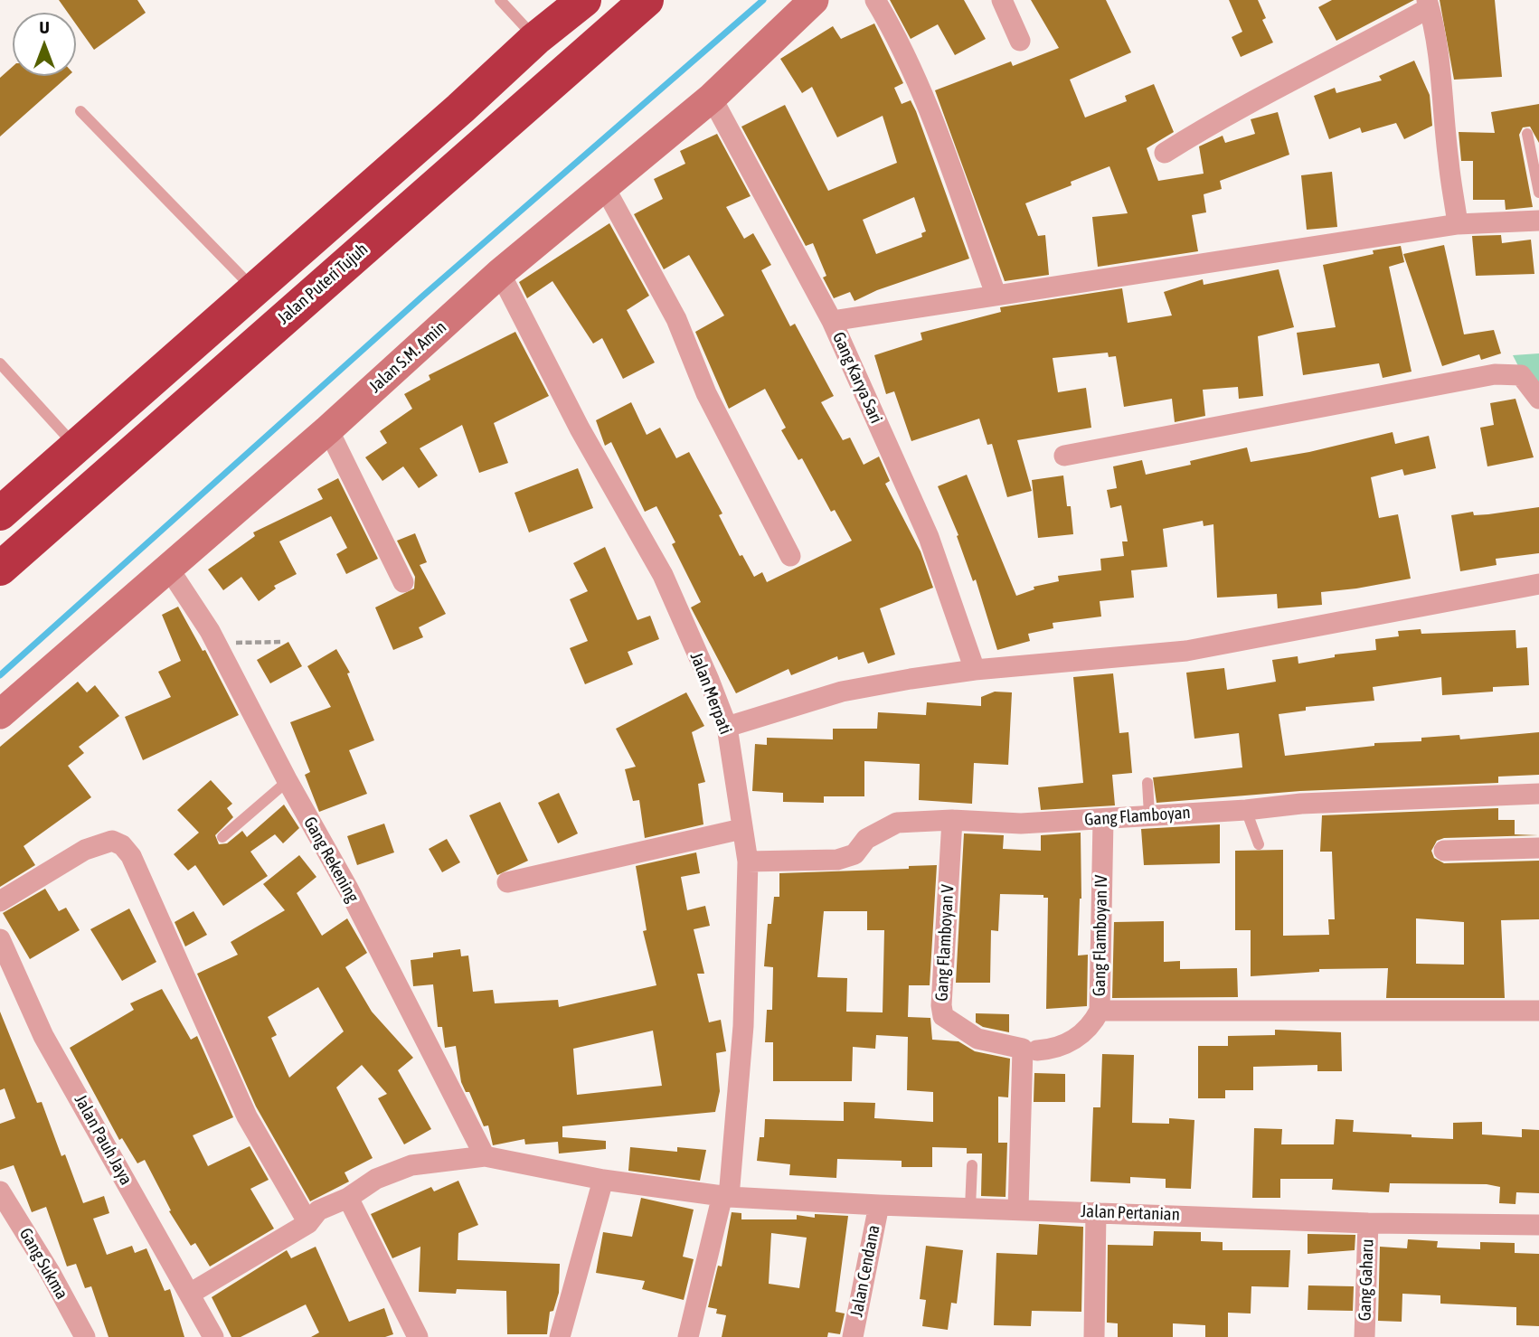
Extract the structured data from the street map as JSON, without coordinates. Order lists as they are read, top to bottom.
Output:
{
  "streets": {
    "highway": ["Jalan Puteri Tujuh"],
    "street": [
      "Jalan S.M. Amin",
      "Gang Karya Sari",
      "Jalan Merpati",
      "Gang Flamboyan",
      "Gang Rekening",
      "Gang Flamboyan IV",
      "Gang Flamboyan V",
      "Jalan Pauh Jaya",
      "Jalan Pertanian",
      "Gang Sukma",
      "Jalan Cendana",
      "Gang Gaharu"
    ]
  },
  "crossings": [
    ["Jalan S.M. Amin", "Gang Karya Sari"],
    ["Jalan S.M. Amin", "Jalan Merpati"],
    ["Jalan S.M. Amin", "Gang Rekening"],
    ["Jalan Merpati", "Gang Flamboyan"],
    ["Jalan Merpati", "Jalan Pertanian"],
    ["Gang Flamboyan", "Gang Flamboyan IV"],
    ["Gang Flamboyan", "Gang Flamboyan V"],
    ["Gang Rekening", "Jalan Pertanian"],
    ["Gang Flamboyan IV", "Gang Flamboyan V"],
    ["Jalan Pauh Jaya", "Jalan Pertanian"],
    ["Jalan Pertanian", "Jalan Cendana"],
    ["Jalan Pertanian", "Gang Gaharu"]
  ],
  "north": "top"
}
